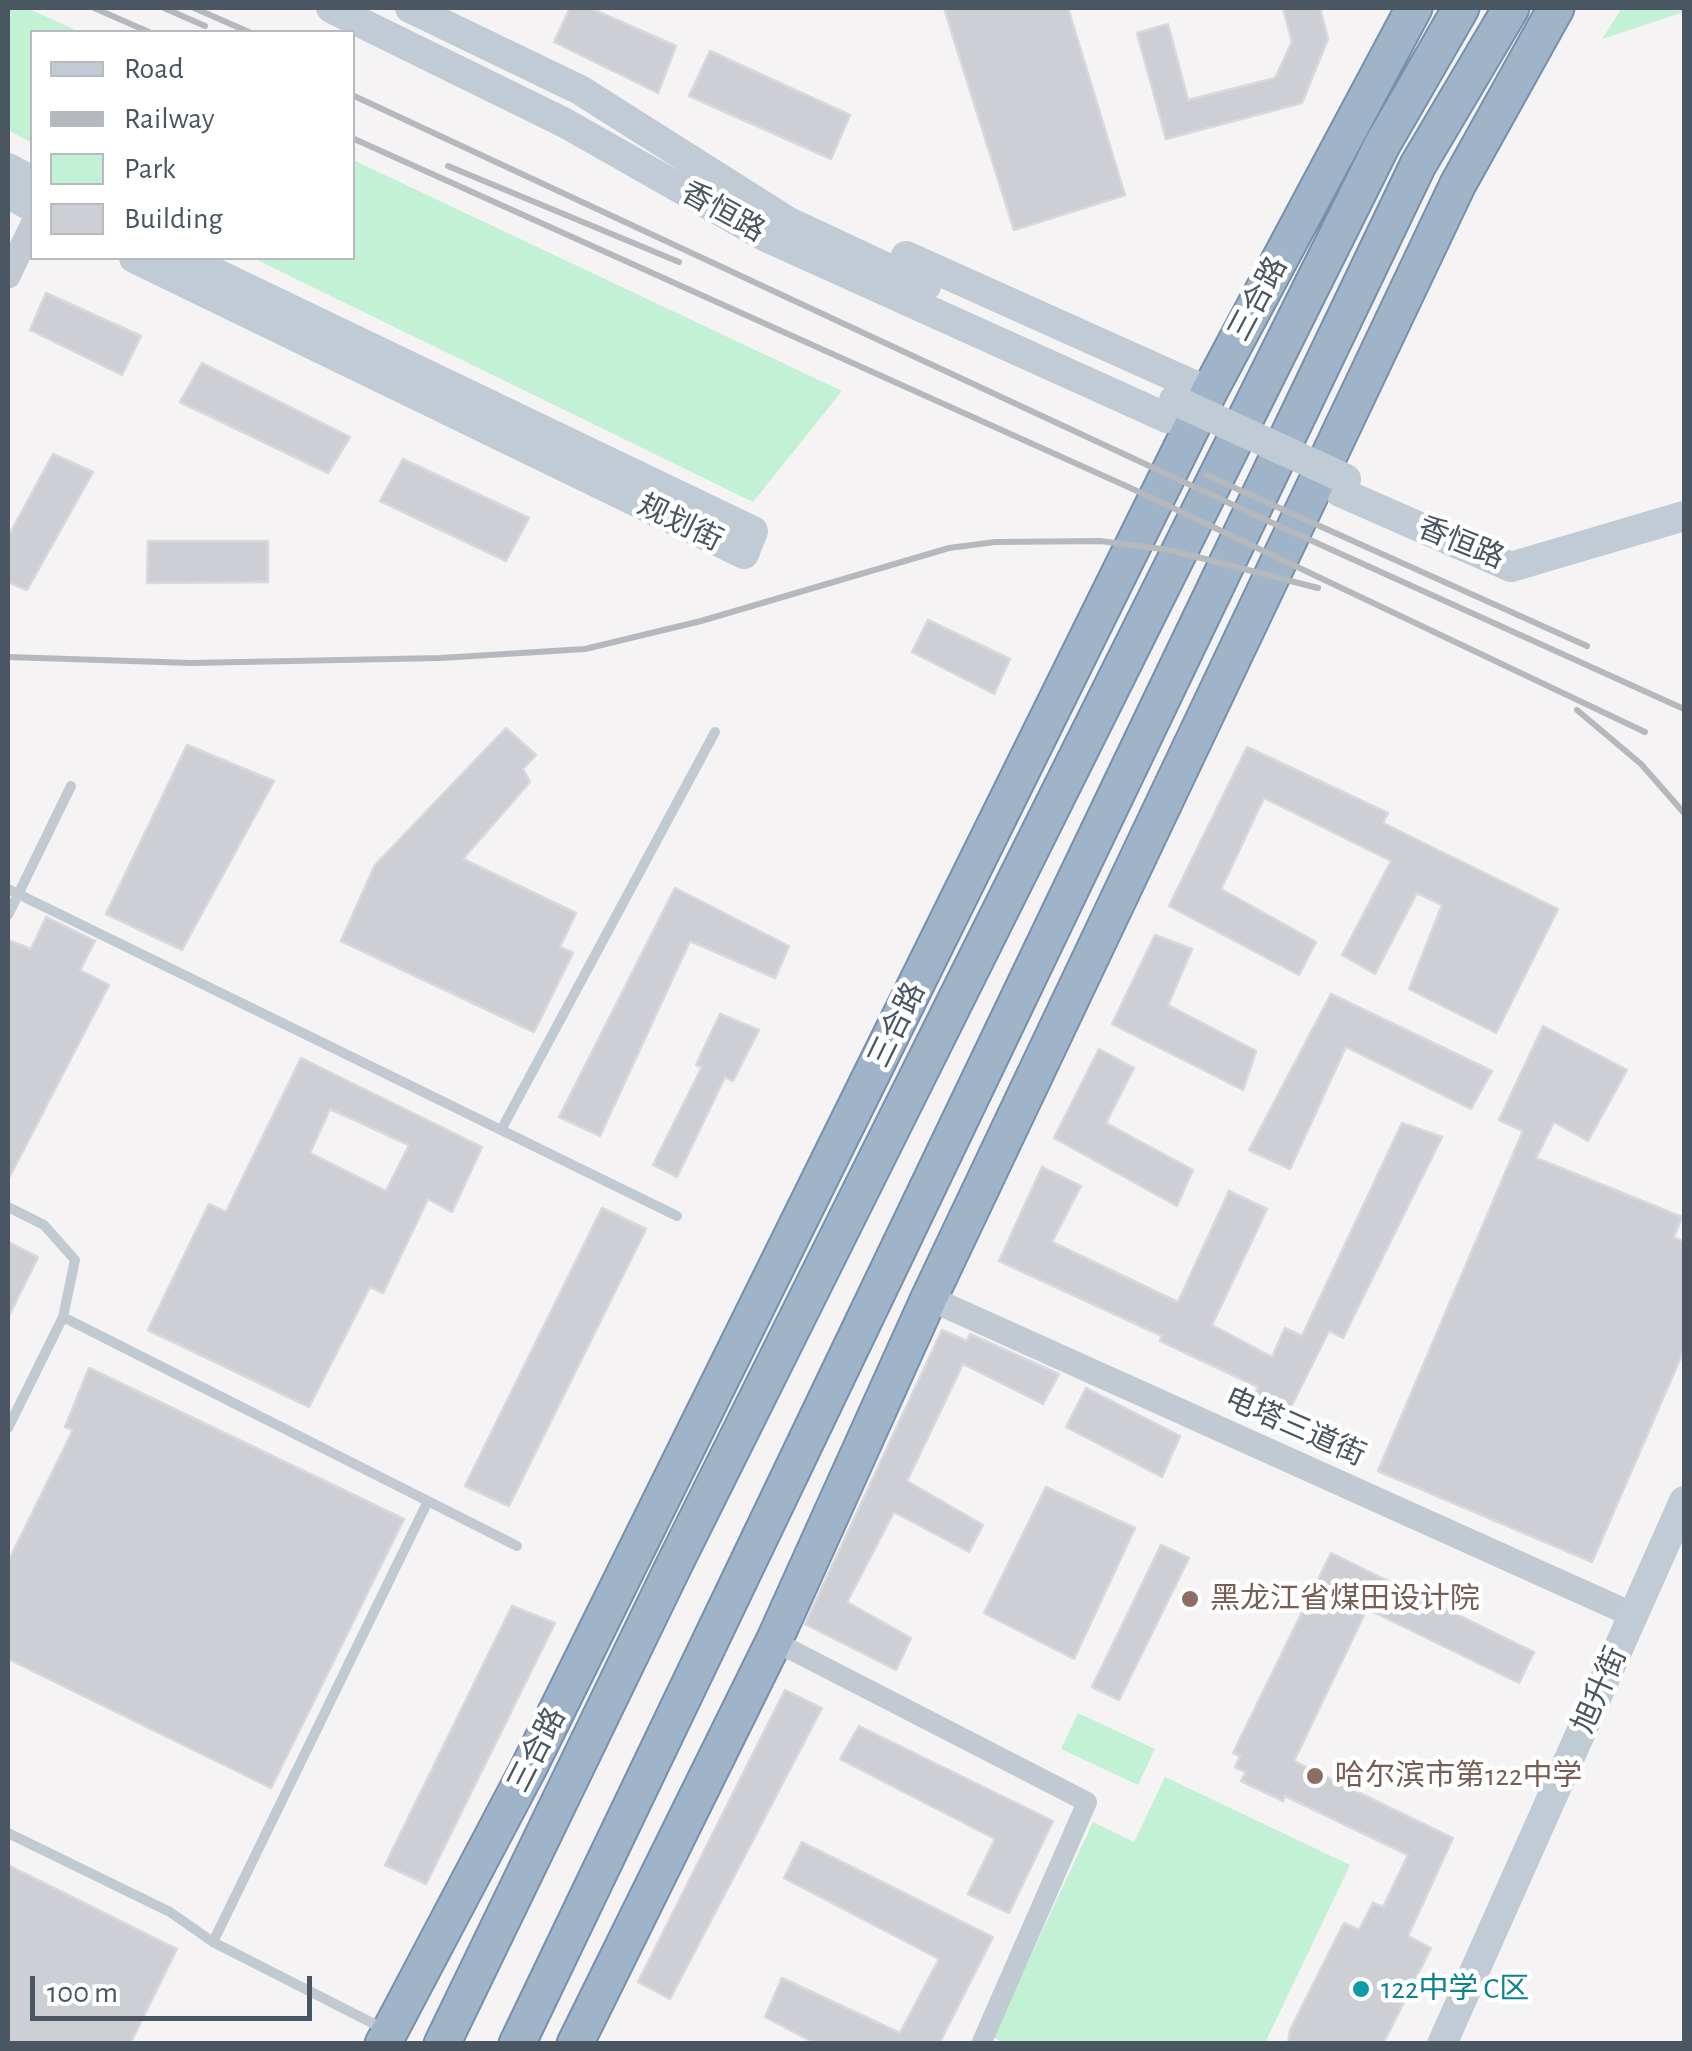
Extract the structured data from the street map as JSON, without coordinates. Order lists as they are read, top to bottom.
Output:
{
  "streets": {
    "highway": ["三合路"],
    "main road": ["香恒路", "规划街", "旭升街"],
    "street": ["电塔三道街"]
  },
  "crossings": [
    ["电塔三道街", "旭升街"]
  ],
  "places": ["黑龙江省煤田设计院", "哈尔滨市第122中学", "122中学 C区"],
  "legend": [
    "Road",
    "Railway",
    "Park",
    "Building"
  ],
  "scale_bar": "100 m"
}
